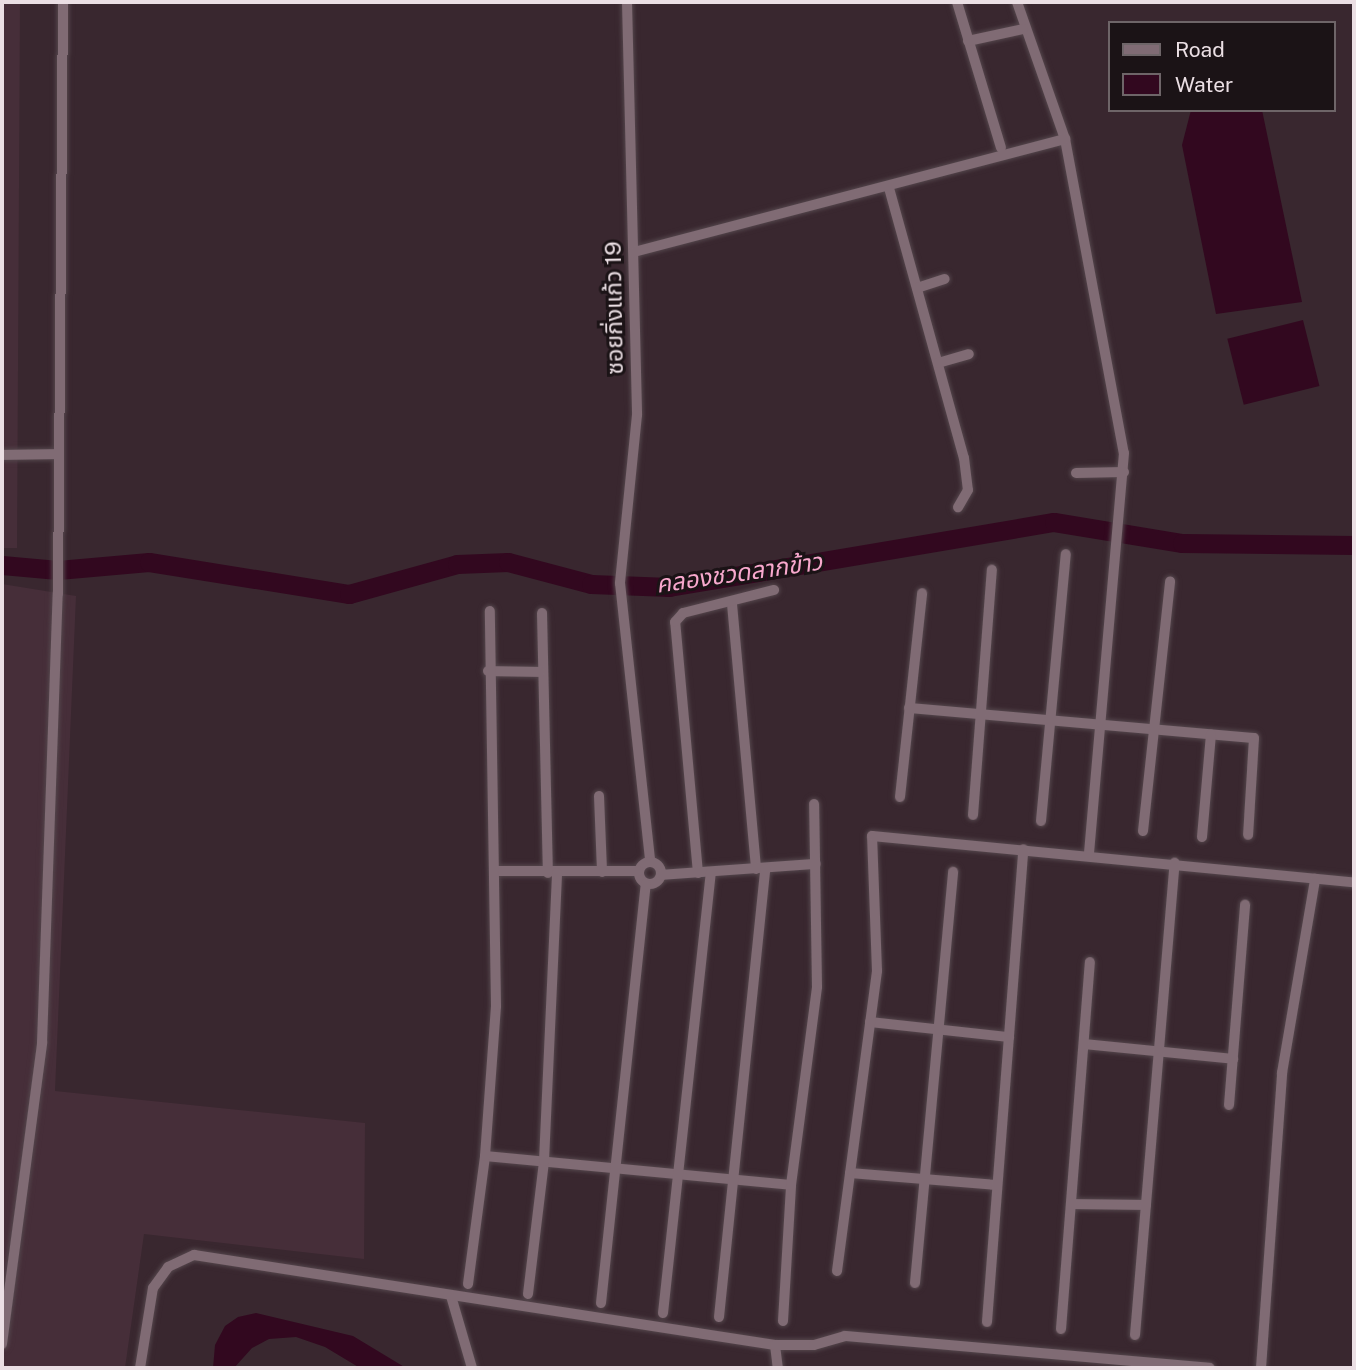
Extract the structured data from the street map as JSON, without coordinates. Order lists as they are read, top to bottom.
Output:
{
  "streets": {
    "street": ["ซอยกิ่งแก้ว 19"]
  },
  "water": ["คลองชวดลากข้าว"],
  "legend": ["Road", "Water"]
}
